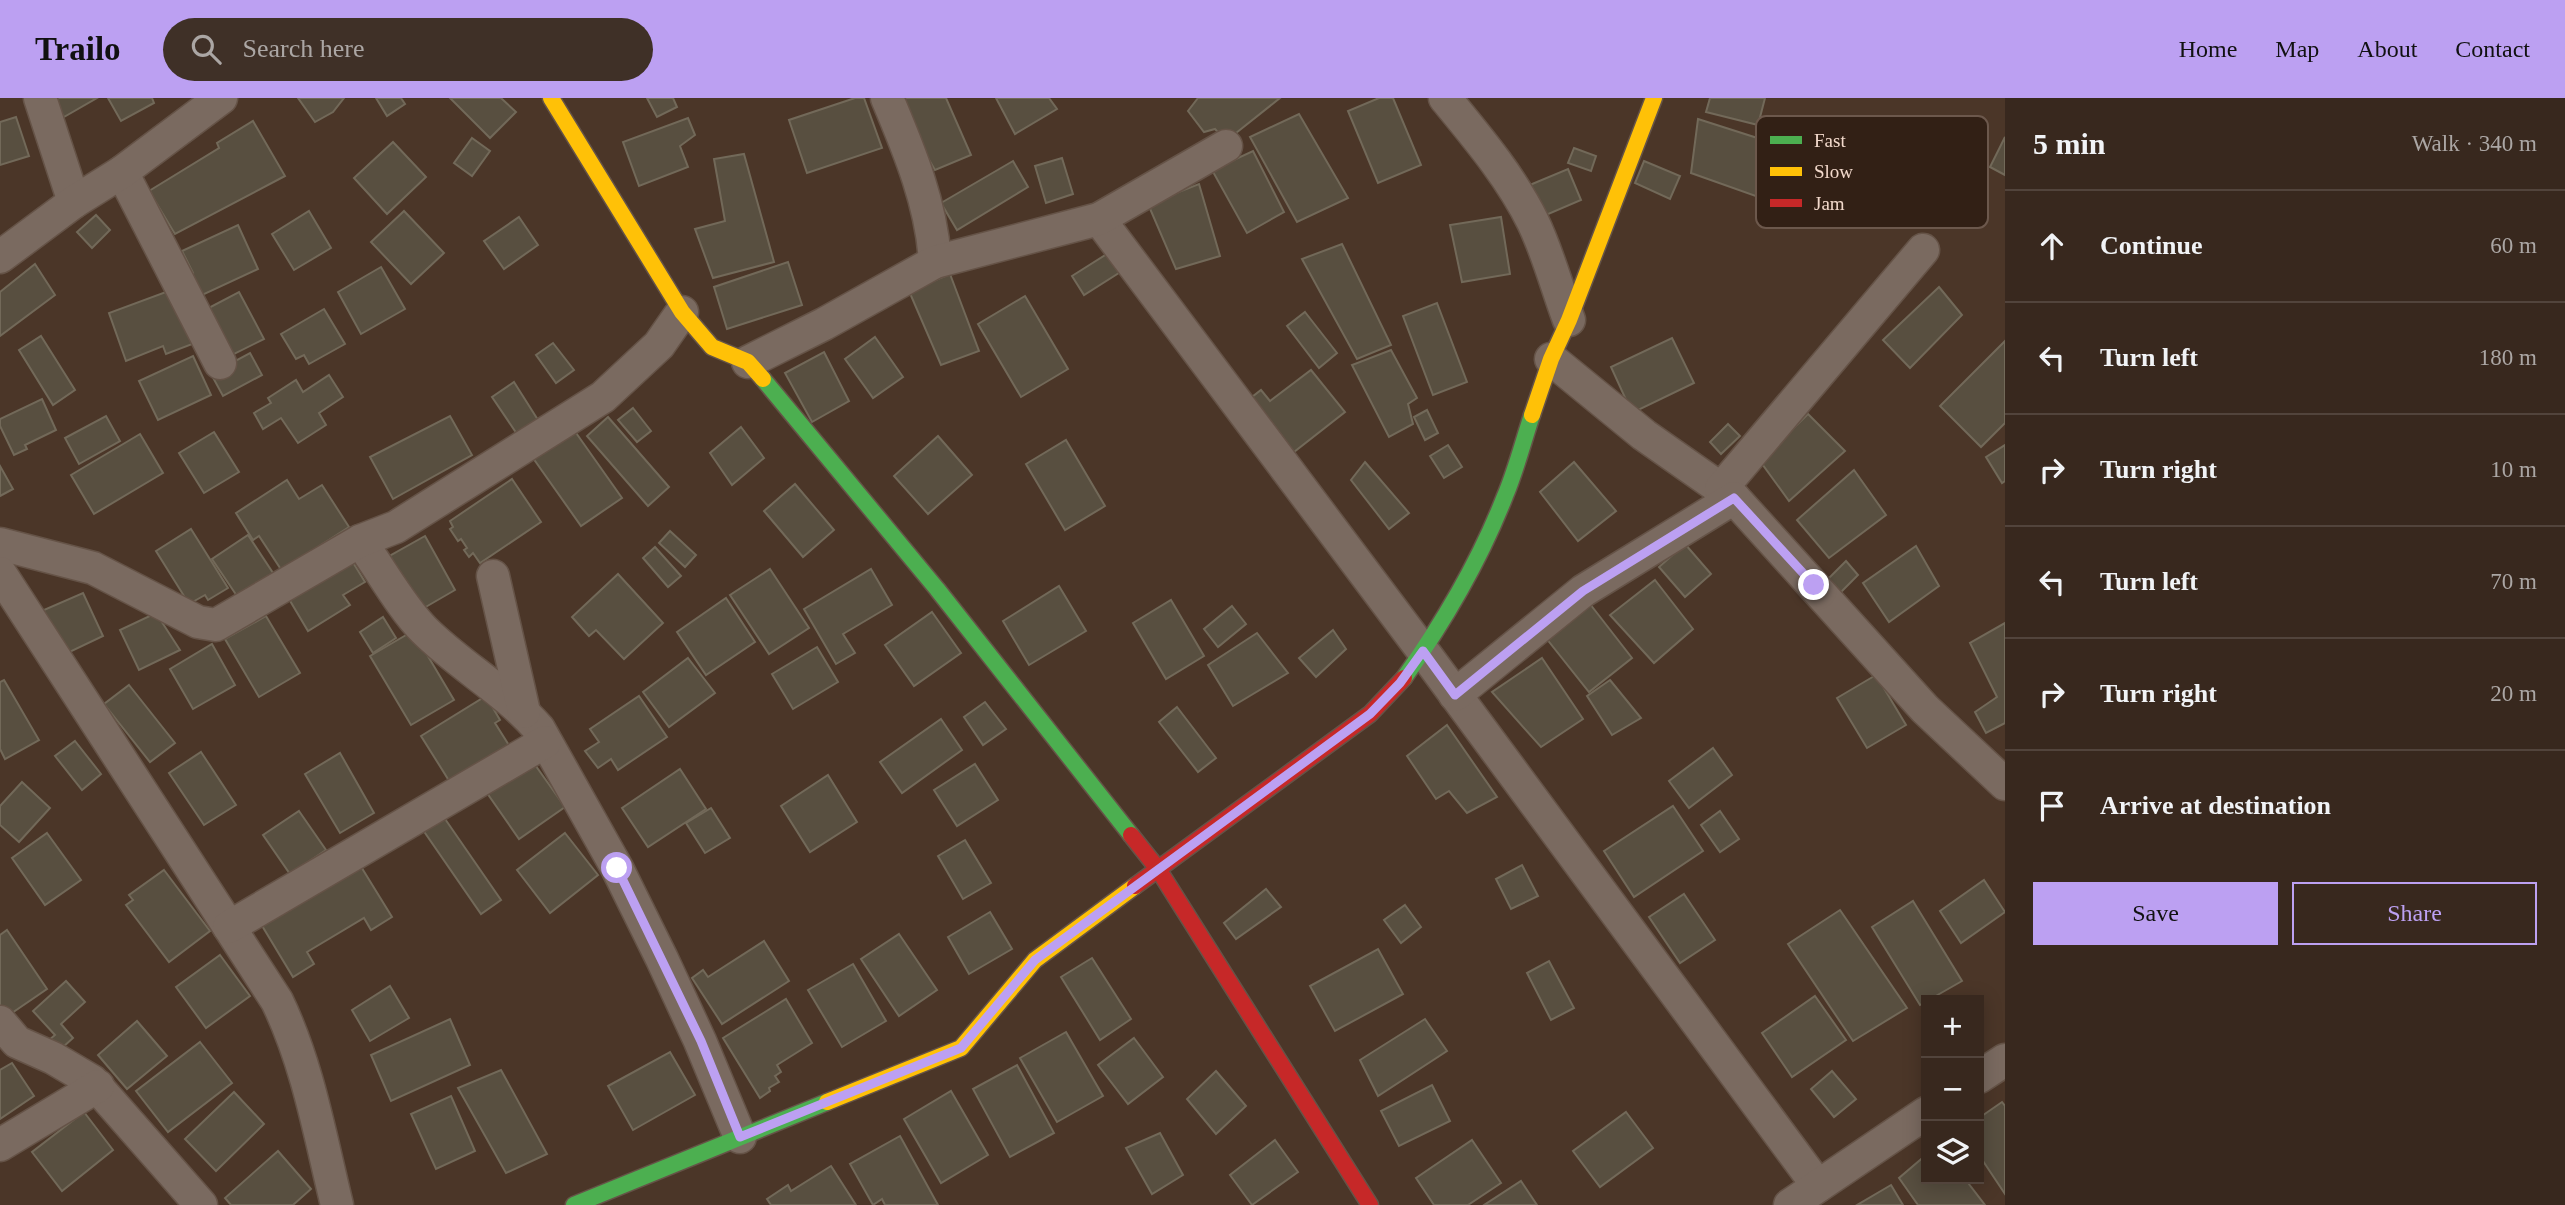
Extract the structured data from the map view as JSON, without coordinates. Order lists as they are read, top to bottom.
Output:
{
  "legend": ["Fast", "Slow", "Jam"],
  "page": {
    "header": "Trailo",
    "search": "Search here",
    "nav": [
      "Home",
      "Map",
      "About",
      "Contact"
    ],
    "heading": ["5 min", "Walk · 340 m"],
    "list": [
      ["Continue", "60 m"],
      ["Turn left", "180 m"],
      ["Turn right", "10 m"],
      ["Turn left", "70 m"],
      ["Turn right", "20 m"],
      "Arrive at destination"
    ],
    "buttons": ["Save", "Share"],
    "map_buttons": ["+", "−"]
  }
}
